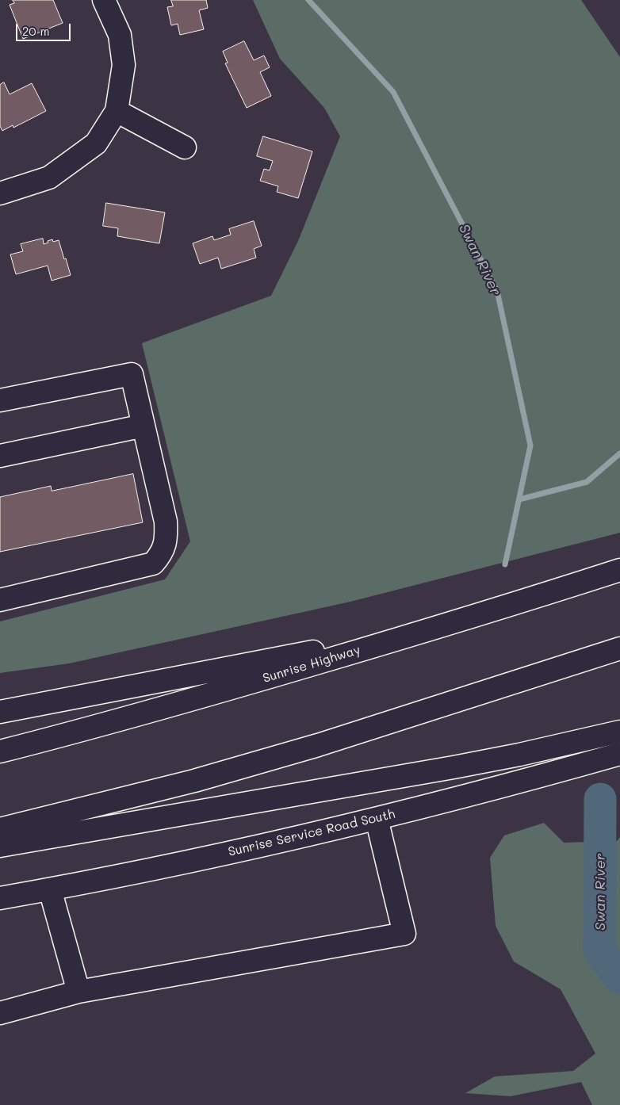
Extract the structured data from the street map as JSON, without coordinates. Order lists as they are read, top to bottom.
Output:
{
  "streets": {
    "main road": ["Sunrise Highway", "Sunrise Service Road South"]
  },
  "water": ["Swan River"],
  "scale_bar": "20 m"
}
